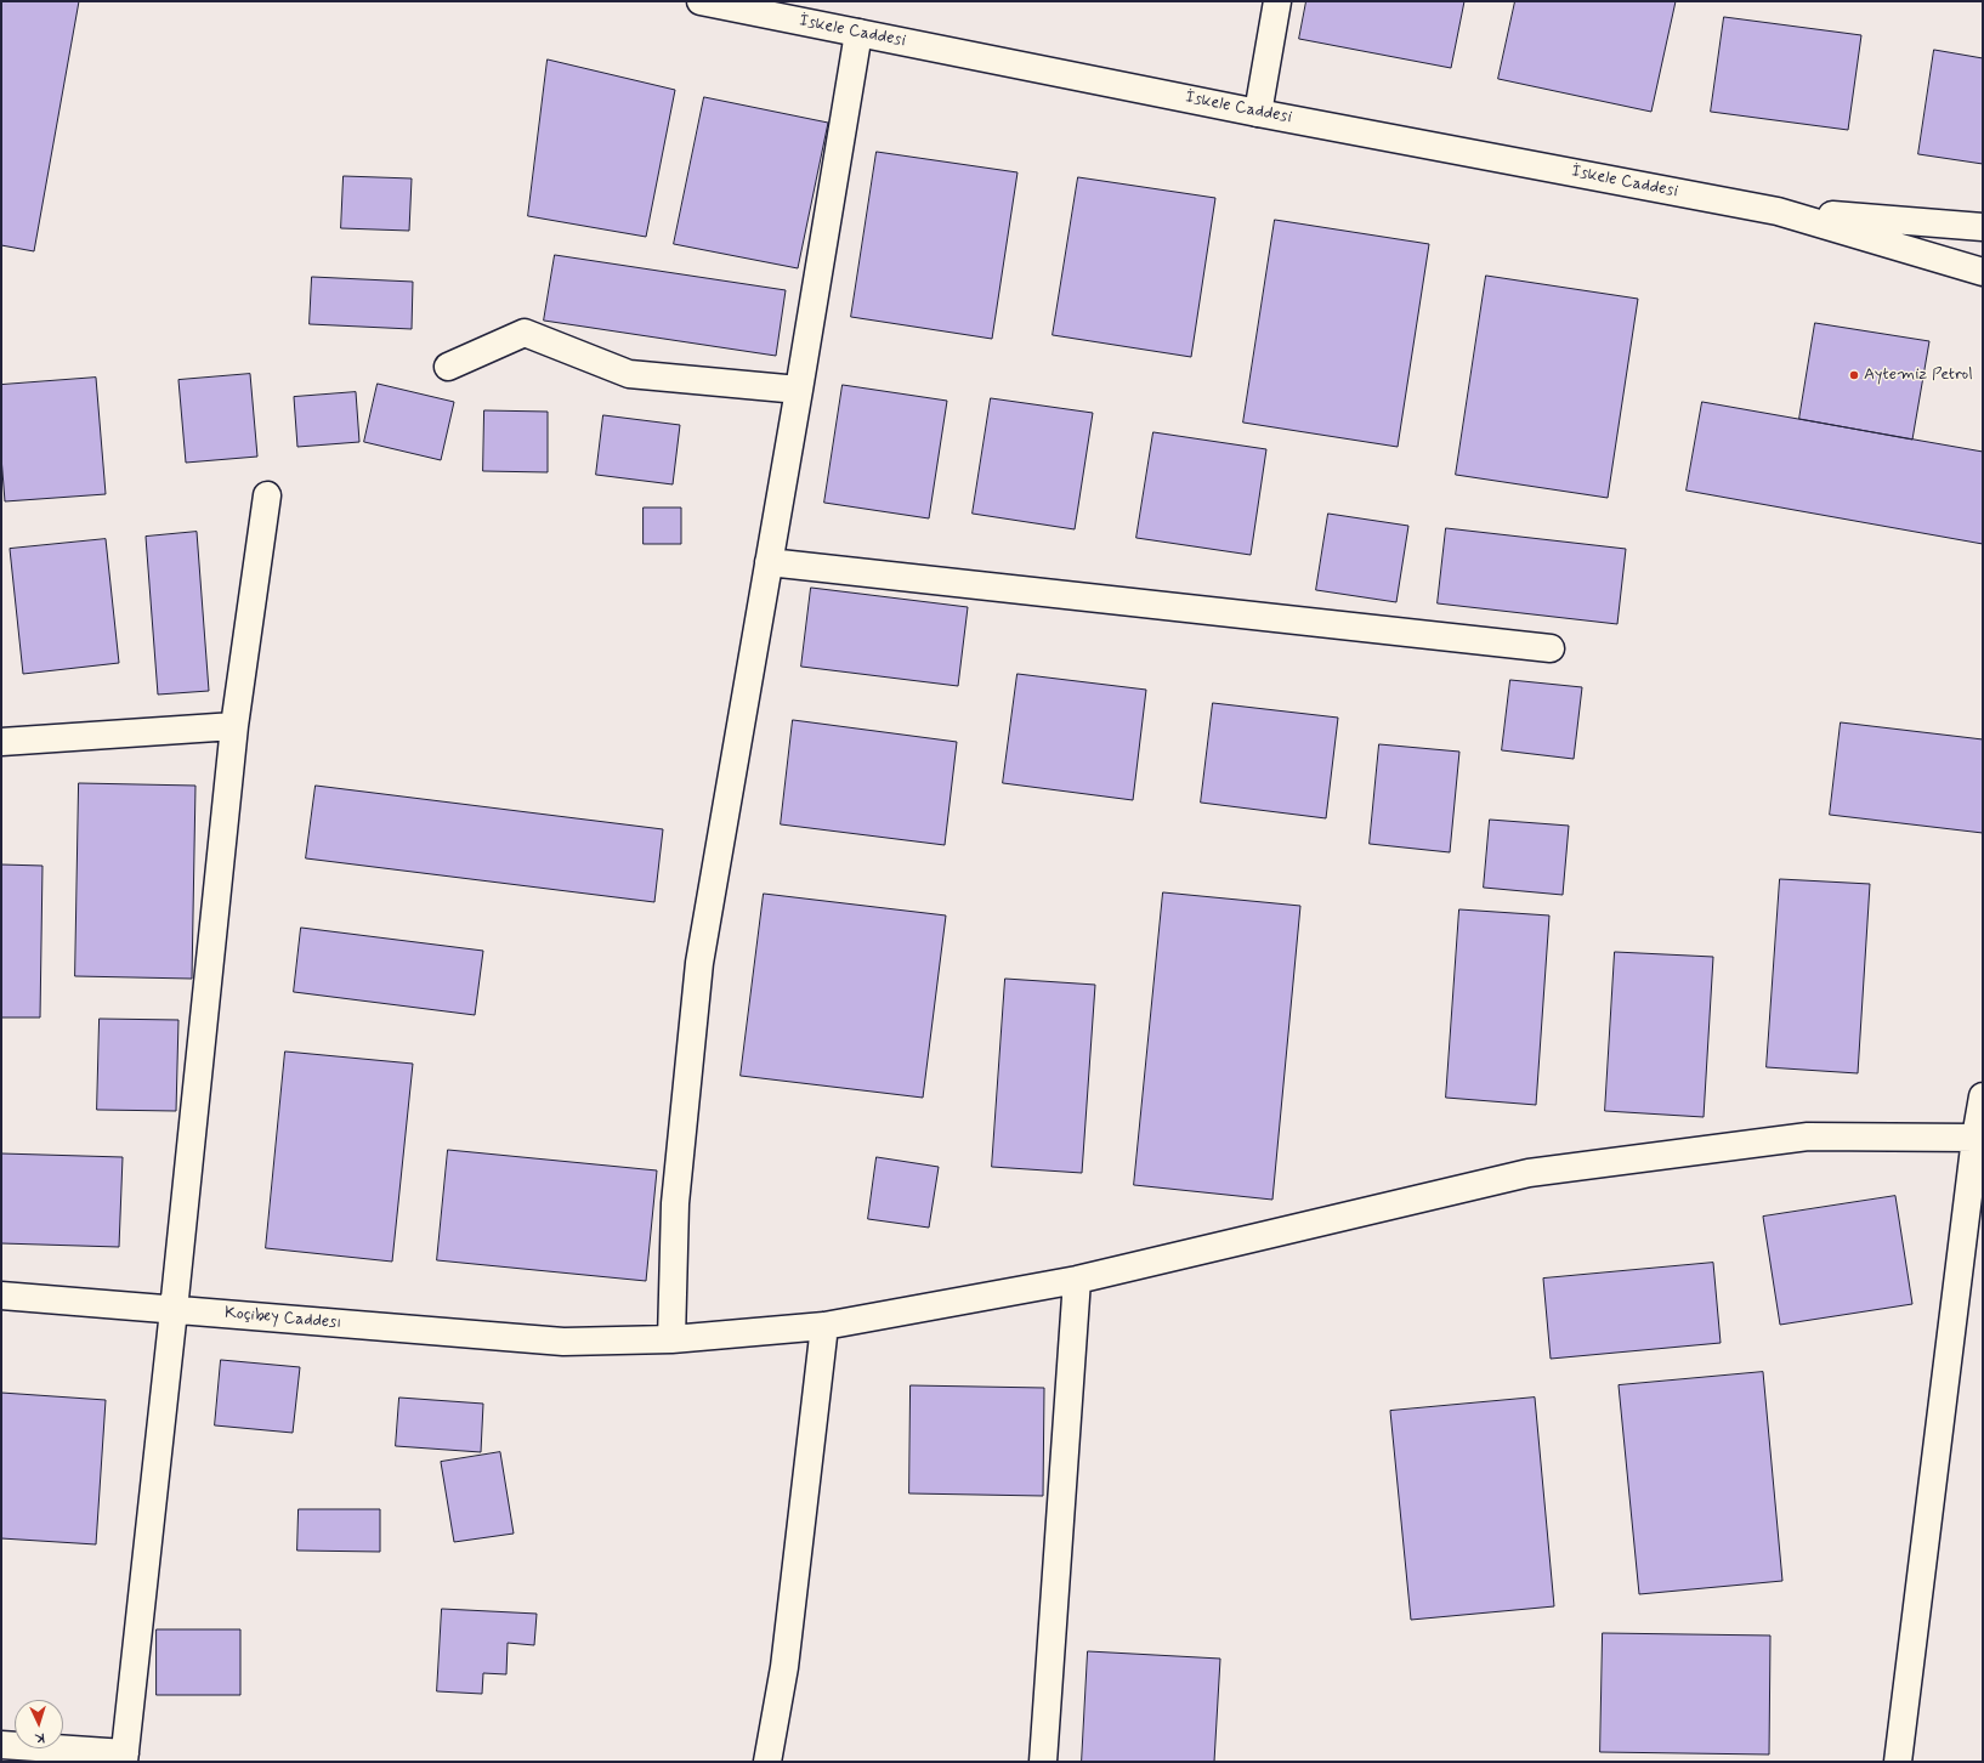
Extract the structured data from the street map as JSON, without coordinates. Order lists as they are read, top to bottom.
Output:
{
  "streets": {
    "street": ["İskele Caddesi", "Koçibey Caddesı"]
  },
  "places": ["Aytemiz Petrol"],
  "north": "bottom"
}
